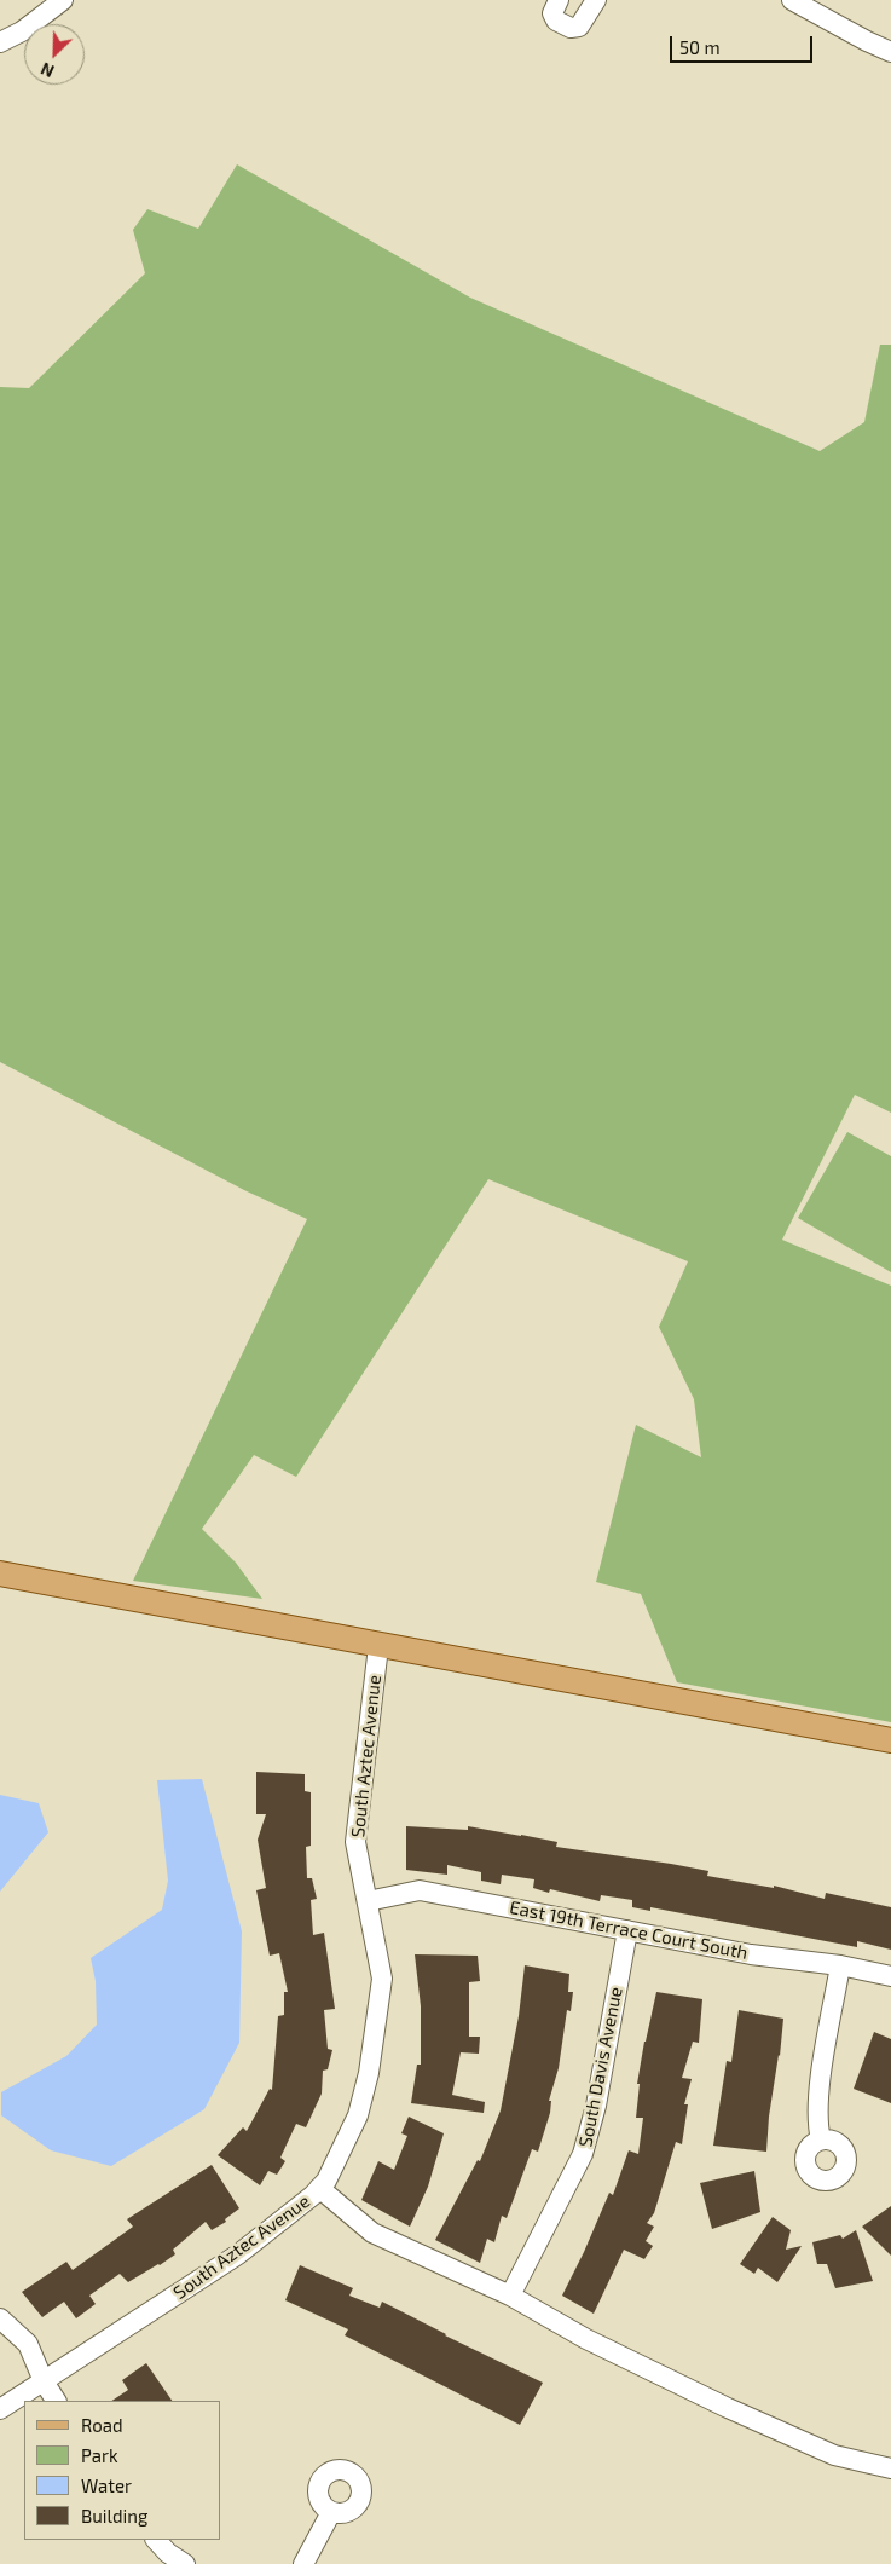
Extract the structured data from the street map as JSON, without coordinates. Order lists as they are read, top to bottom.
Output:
{
  "streets": {
    "street": ["South Aztec Avenue", "East 19th Terrace Court South", "South Davis Avenue"]
  },
  "crossings": [
    ["South Aztec Avenue", "East 19th Terrace Court South"],
    ["East 19th Terrace Court South", "South Davis Avenue"]
  ],
  "legend": [
    "Road",
    "Park",
    "Water",
    "Building"
  ],
  "scale_bar": "50 m",
  "north": "bottom left"
}
